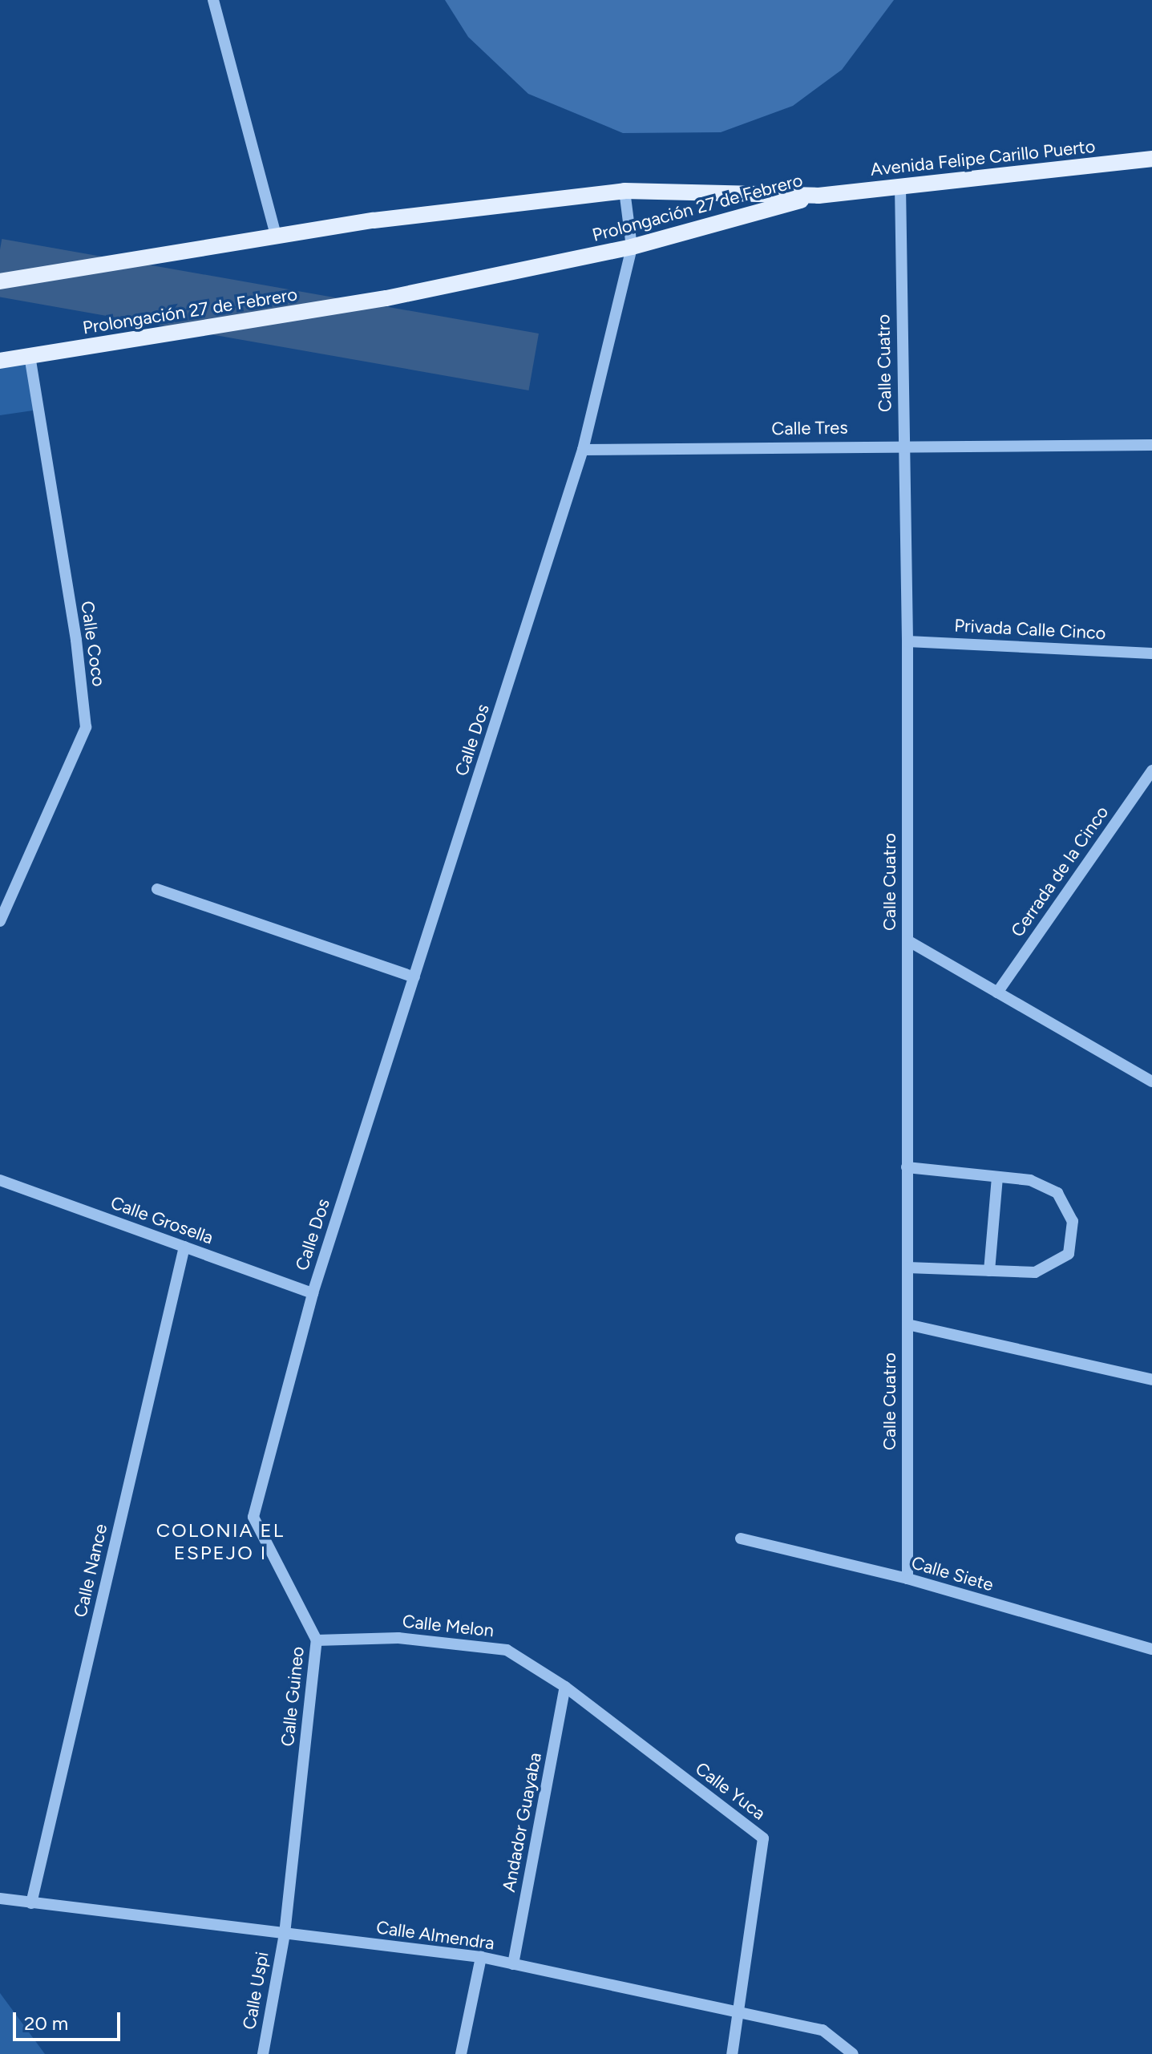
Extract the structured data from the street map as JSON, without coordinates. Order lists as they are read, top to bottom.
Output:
{
  "streets": {
    "main road": ["Avenida Felipe Carillo Puerto", "Prolongación 27 de Febrero"],
    "street": [
      "Calle Cuatro",
      "Calle Tres",
      "Privada Calle Cinco",
      "Calle Coco",
      "Calle Dos",
      "Cerrada de la Cinco",
      "Calle Grosella",
      "Calle Nance",
      "Calle Siete",
      "Calle Melon",
      "Calle Guineo",
      "Calle Yuca",
      "Andador Guayaba",
      "Calle Almendra",
      "Calle Uspi"
    ]
  },
  "crossings": [
    ["Avenida Felipe Carillo Puerto", "Prolongación 27 de Febrero"],
    ["Avenida Felipe Carillo Puerto", "Calle Cuatro"],
    ["Prolongación 27 de Febrero", "Calle Coco"],
    ["Prolongación 27 de Febrero", "Calle Dos"],
    ["Calle Cuatro", "Calle Tres"],
    ["Calle Cuatro", "Privada Calle Cinco"],
    ["Calle Cuatro", "Calle Siete"],
    ["Calle Tres", "Calle Dos"],
    ["Calle Dos", "Calle Grosella"],
    ["Calle Dos", "Calle Guineo"],
    ["Calle Grosella", "Calle Nance"],
    ["Calle Grosella", "Calle Guineo"],
    ["Calle Nance", "Calle Almendra"],
    ["Calle Melon", "Calle Guineo"],
    ["Calle Melon", "Calle Yuca"],
    ["Calle Melon", "Andador Guayaba"],
    ["Calle Guineo", "Calle Almendra"],
    ["Calle Guineo", "Calle Uspi"],
    ["Calle Yuca", "Andador Guayaba"],
    ["Calle Yuca", "Calle Almendra"],
    ["Andador Guayaba", "Calle Almendra"],
    ["Calle Almendra", "Calle Uspi"]
  ],
  "districts": ["COLONIA EL ESPEJO I"],
  "scale_bar": "20 m"
}
